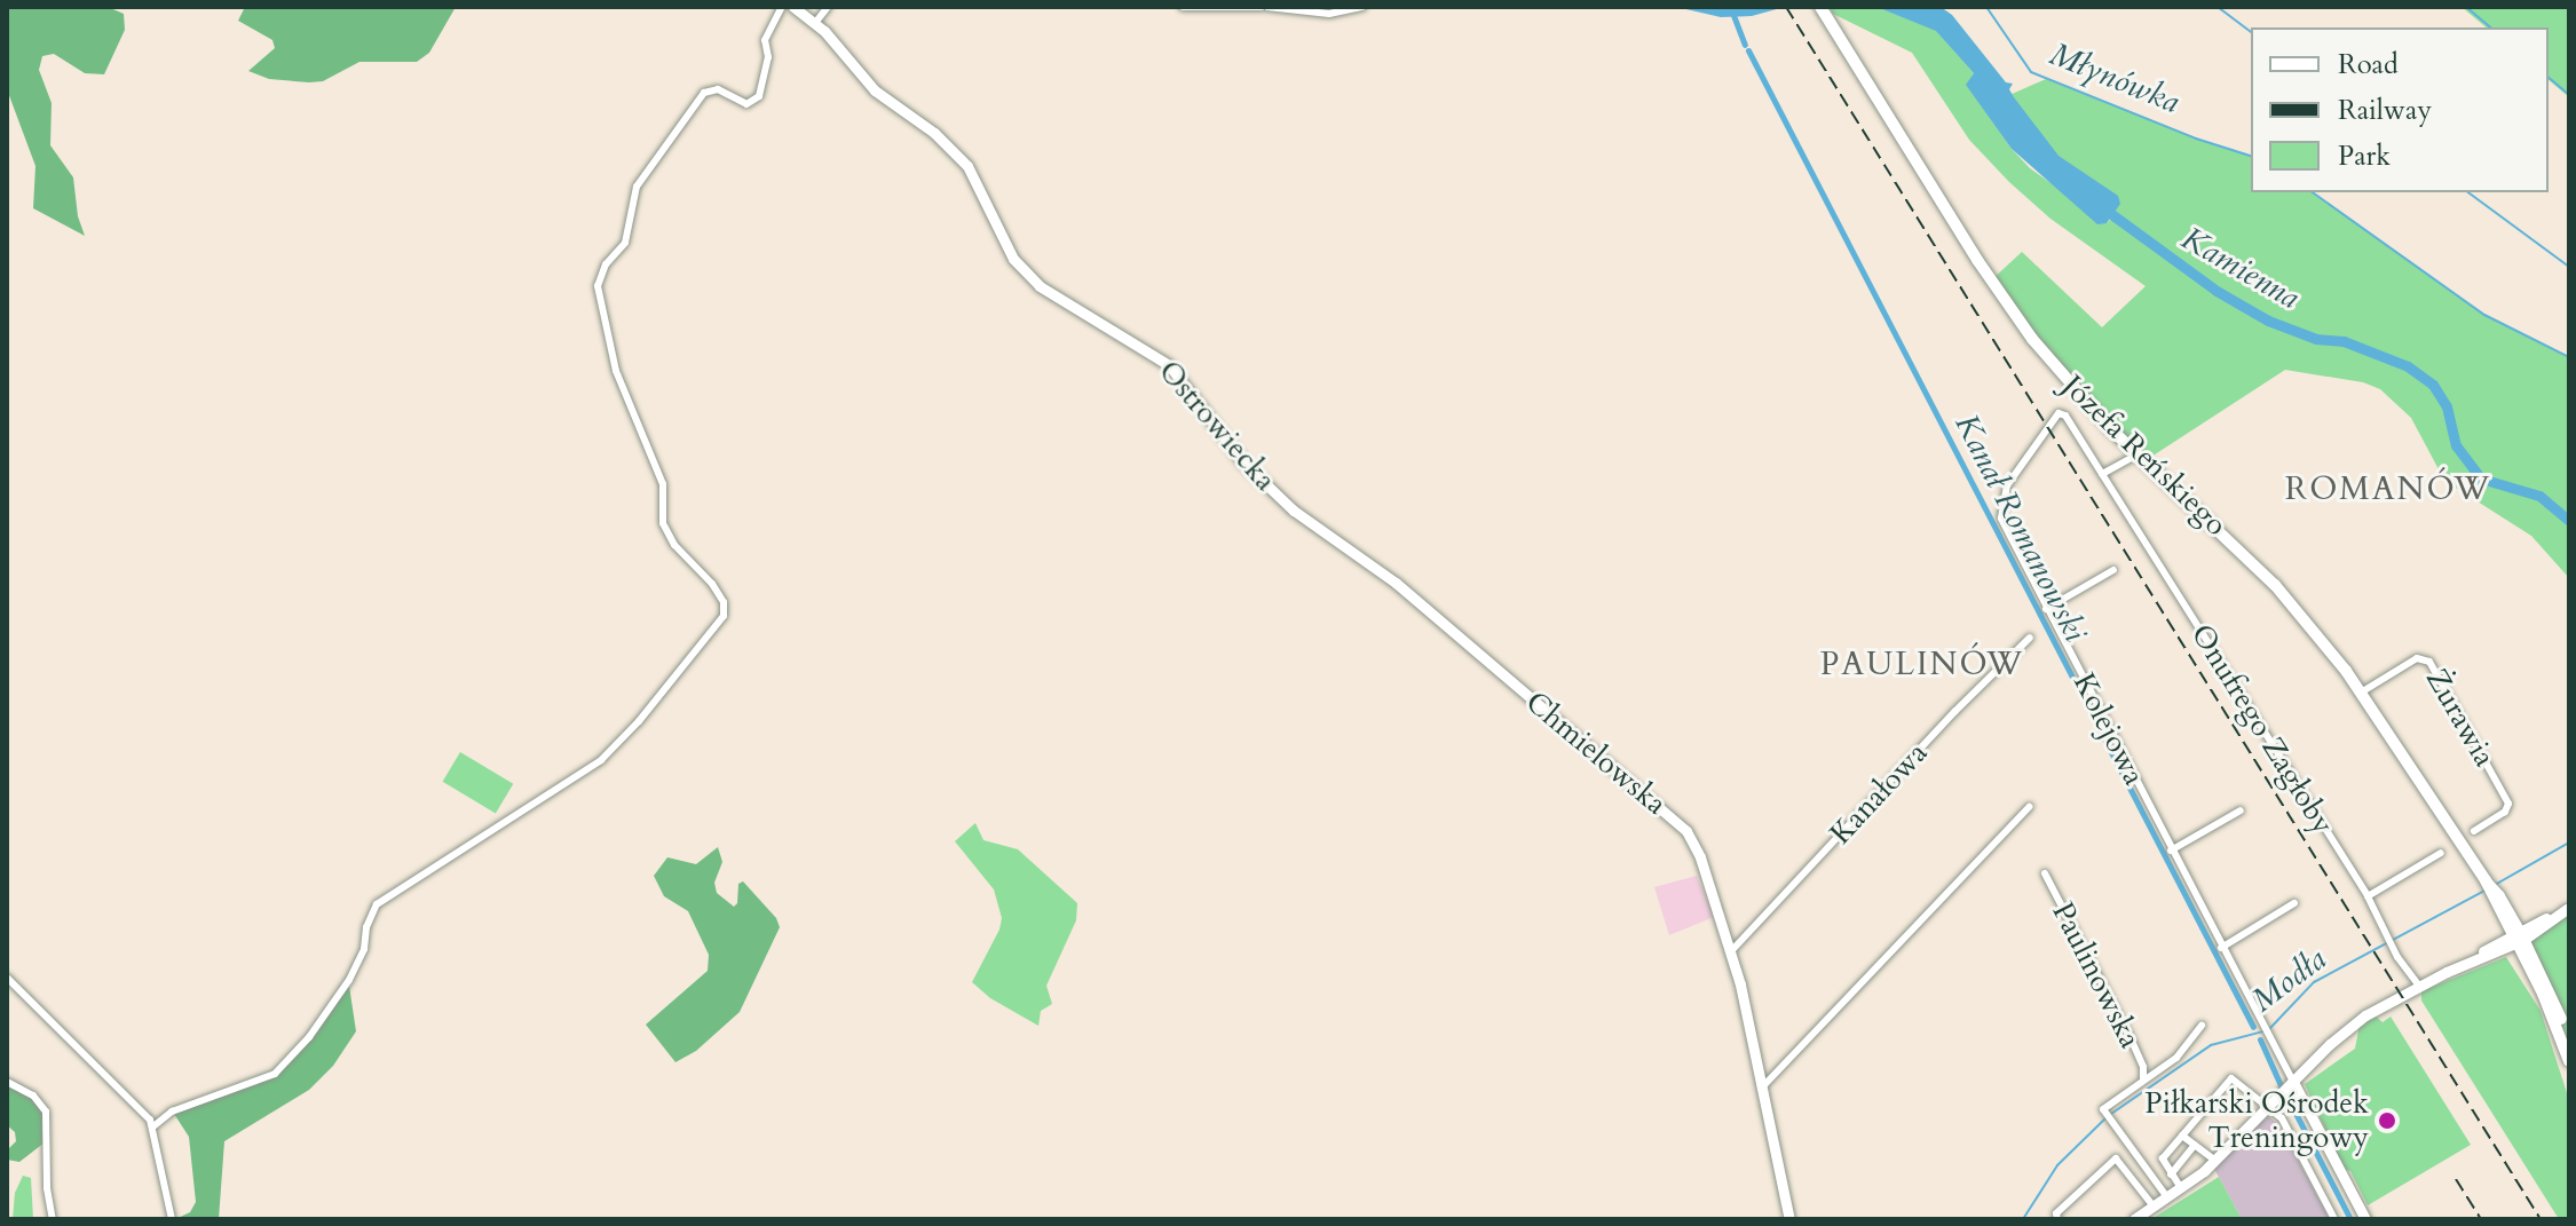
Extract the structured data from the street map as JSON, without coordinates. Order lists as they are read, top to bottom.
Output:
{
  "streets": {
    "main road": ["Józefa Reńskiego"],
    "street": [
      "Ostrowiecka",
      "Żurawia",
      "Kolejowa",
      "Onufrego Zagłoby",
      "Chmielowska",
      "Kanałowa",
      "Paulinowska"
    ]
  },
  "crossings": [
    ["Ostrowiecka", "Chmielowska"],
    ["Józefa Reńskiego", "Żurawia"],
    ["Kolejowa", "Onufrego Zagłoby"],
    ["Chmielowska", "Kanałowa"]
  ],
  "districts": ["ROMANÓW", "PAULINÓW"],
  "water": [
    "Młynówka",
    "Kamienna",
    "Kanał Romanowski",
    "Modła"
  ],
  "places": ["Piłkarski Ośrodek Treningowy"],
  "legend": ["Road", "Railway", "Park"]
}
